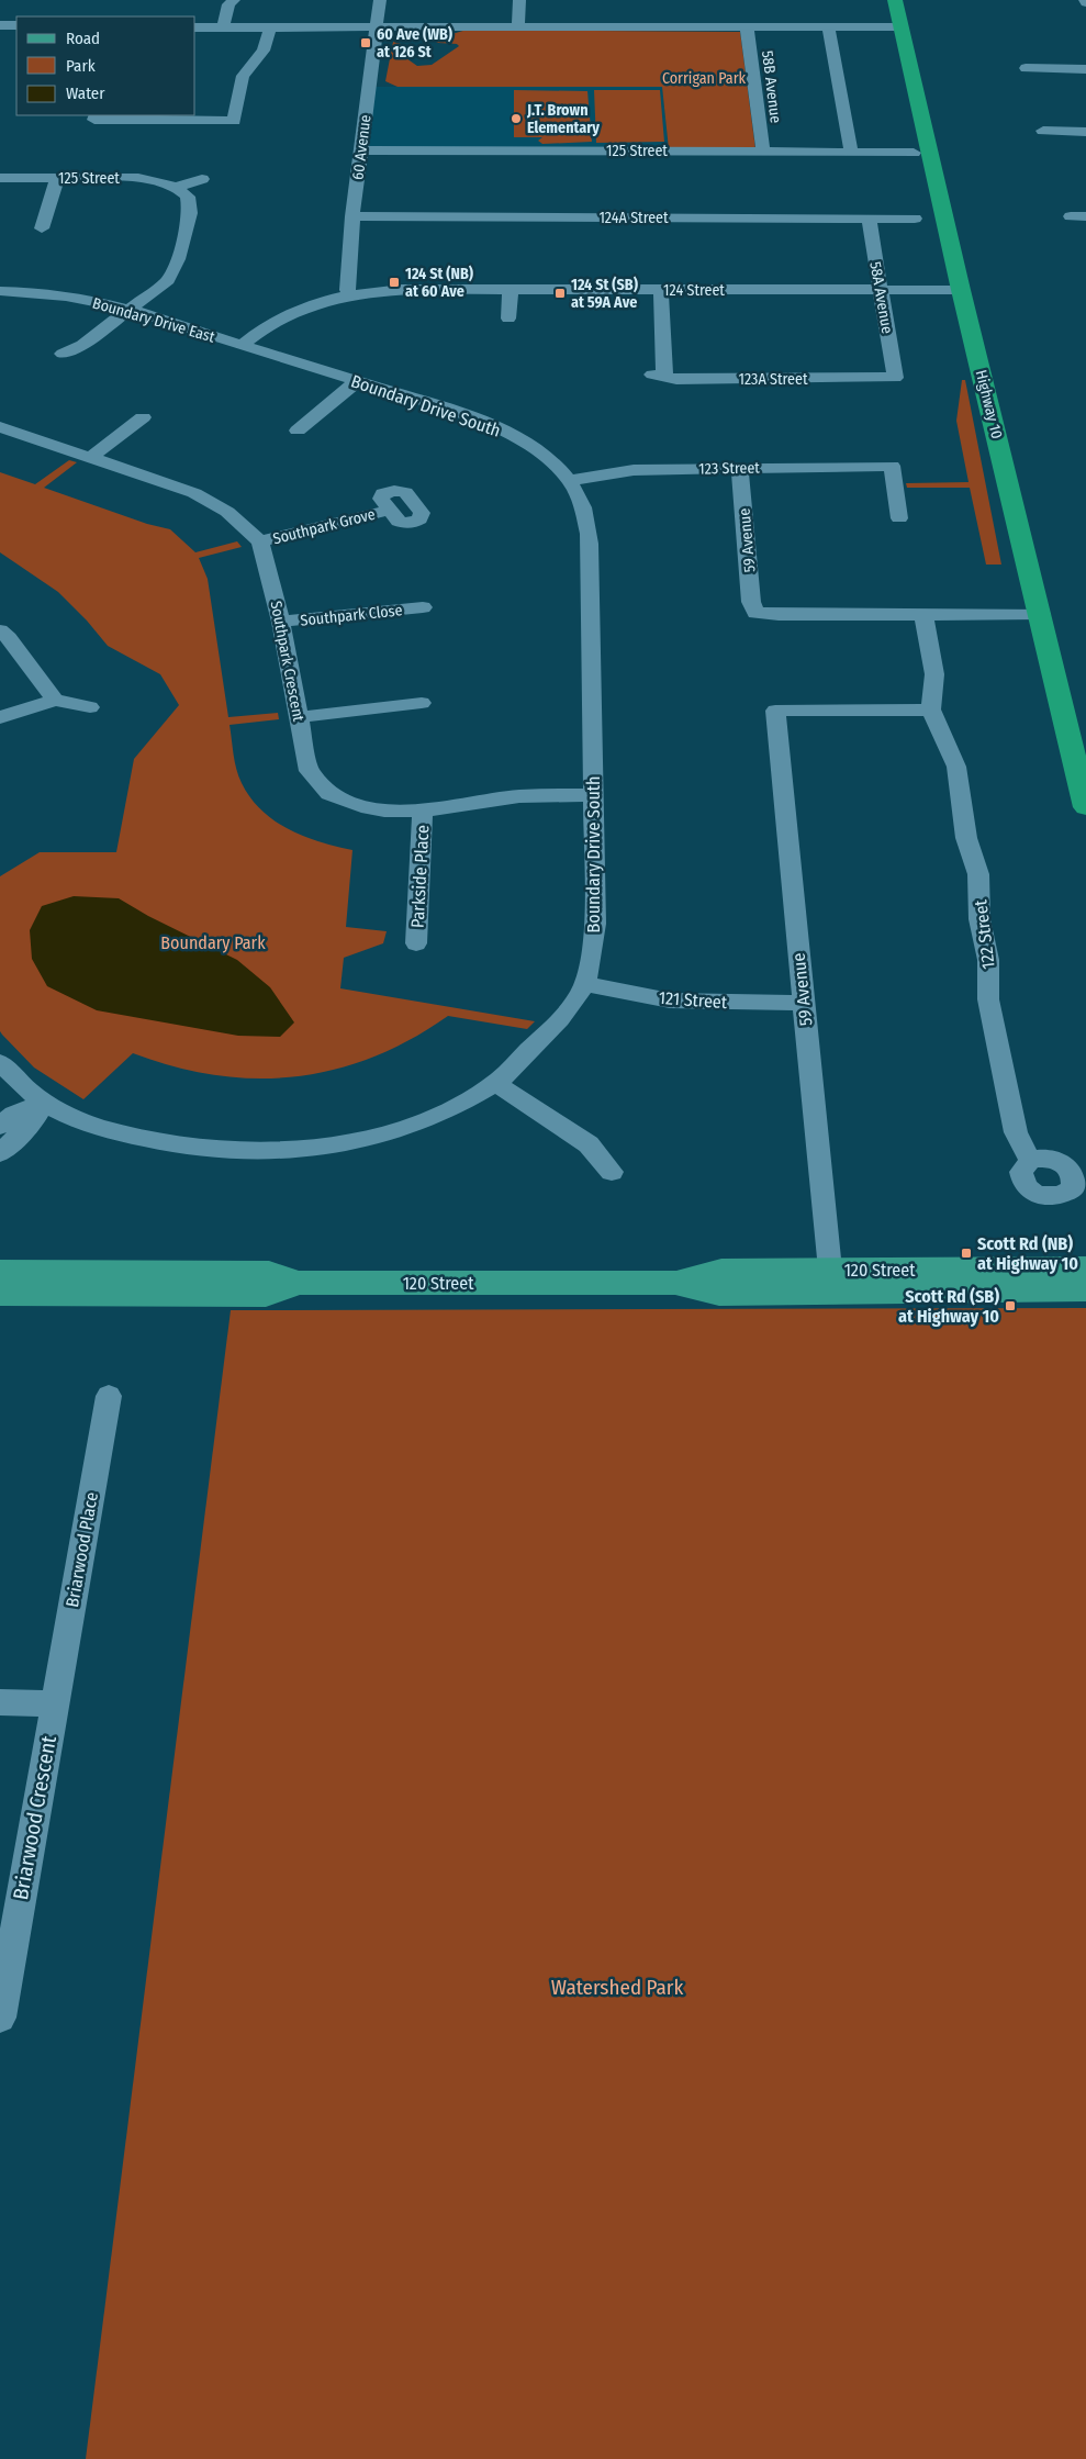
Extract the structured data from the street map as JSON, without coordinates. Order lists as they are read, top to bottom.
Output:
{
  "streets": {
    "highway": ["Highway 10"],
    "main road": ["120 Street"],
    "street": [
      "58B Avenue",
      "60 Avenue",
      "125 Street",
      "124A Street",
      "124 Street",
      "58A Avenue",
      "Boundary Drive East",
      "123A Street",
      "Boundary Drive South",
      "123 Street",
      "Southpark Grove",
      "59 Avenue",
      "Southpark Close",
      "Southpark Crescent",
      "Parkside Place",
      "122 Street",
      "121 Street",
      "Briarwood Place",
      "Briarwood Crescent"
    ]
  },
  "crossings": [
    ["58B Avenue", "125 Street"],
    ["60 Avenue", "125 Street"],
    ["60 Avenue", "124A Street"],
    ["60 Avenue", "124 Street"],
    ["124A Street", "58A Avenue"],
    ["124 Street", "58A Avenue"],
    ["124 Street", "Boundary Drive East"],
    ["124 Street", "123A Street"],
    ["124 Street", "Highway 10"],
    ["124 Street", "Boundary Drive South"],
    ["58A Avenue", "123A Street"],
    ["Boundary Drive East", "Boundary Drive South"],
    ["Boundary Drive South", "123 Street"],
    ["Boundary Drive South", "Southpark Crescent"],
    ["Boundary Drive South", "121 Street"],
    ["123 Street", "59 Avenue"],
    ["Southpark Grove", "Southpark Crescent"],
    ["59 Avenue", "122 Street"],
    ["59 Avenue", "121 Street"],
    ["59 Avenue", "120 Street"],
    ["Southpark Close", "Southpark Crescent"],
    ["Southpark Crescent", "Parkside Place"],
    ["Briarwood Place", "Briarwood Crescent"]
  ],
  "parks": ["Corrigan Park", "Boundary Park", "Watershed Park"],
  "places": {
    "transit": [
      "60 Ave (WB) at 126 St",
      "124 St (NB) at 60 Ave",
      "124 St (SB) at 59A Ave",
      "Scott Rd (NB) at Highway 10",
      "Scott Rd (SB) at Highway 10"
    ],
    "other": ["J.T. Brown Elementary"]
  },
  "legend": ["Road", "Park", "Water"]
}
